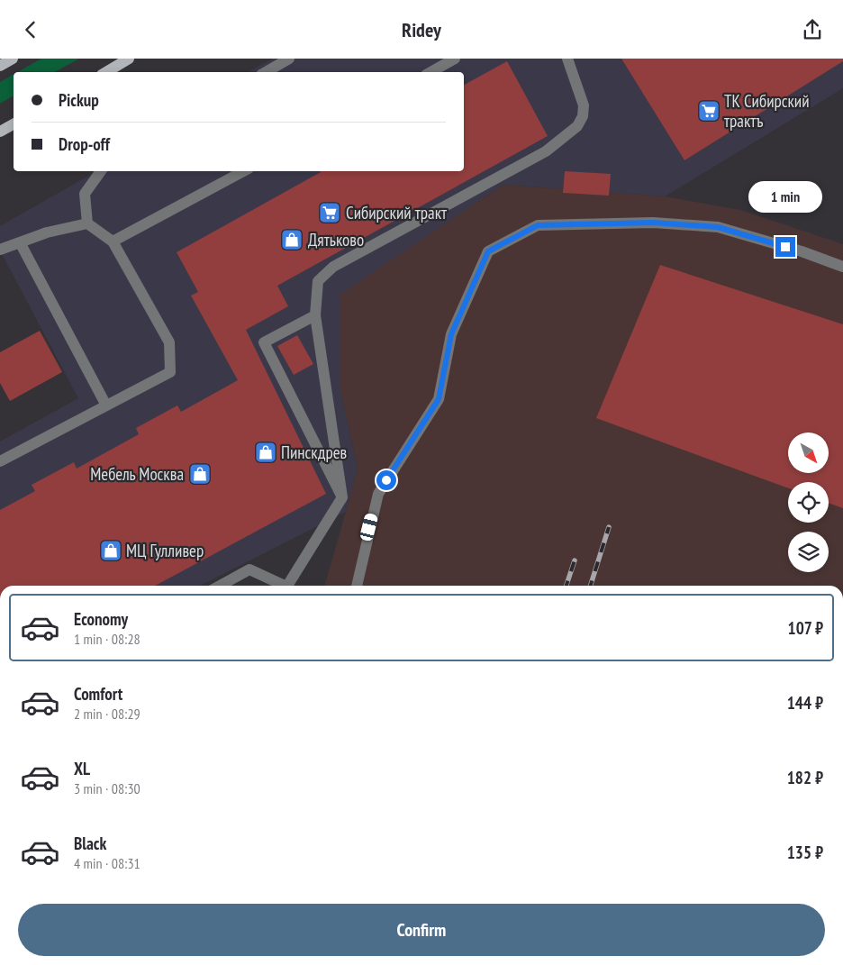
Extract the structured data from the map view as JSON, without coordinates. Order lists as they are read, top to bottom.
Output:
{
  "places": {
    "supermarket": ["ТК Сибирский трактъ", "Сибирский тракт"],
    "shop": [
      "Дятьково",
      "Пинскдрев",
      "Мебель Москва",
      "МЦ Гулливер"
    ]
  },
  "north": "bottom right",
  "page": {
    "header": "Ridey",
    "banner": ["Pickup", "Drop-off"],
    "bubble": "1 min",
    "list": [
      {
        "name": "Economy",
        "note": "1 min · 08:28",
        "value": "107 ₽"
      },
      {
        "name": "Comfort",
        "note": "2 min · 08:29",
        "value": "144 ₽"
      },
      {
        "name": "XL",
        "note": "3 min · 08:30",
        "value": "182 ₽"
      },
      {
        "name": "Black",
        "note": "4 min · 08:31",
        "value": "135 ₽"
      }
    ],
    "buttons": "Confirm"
  }
}
